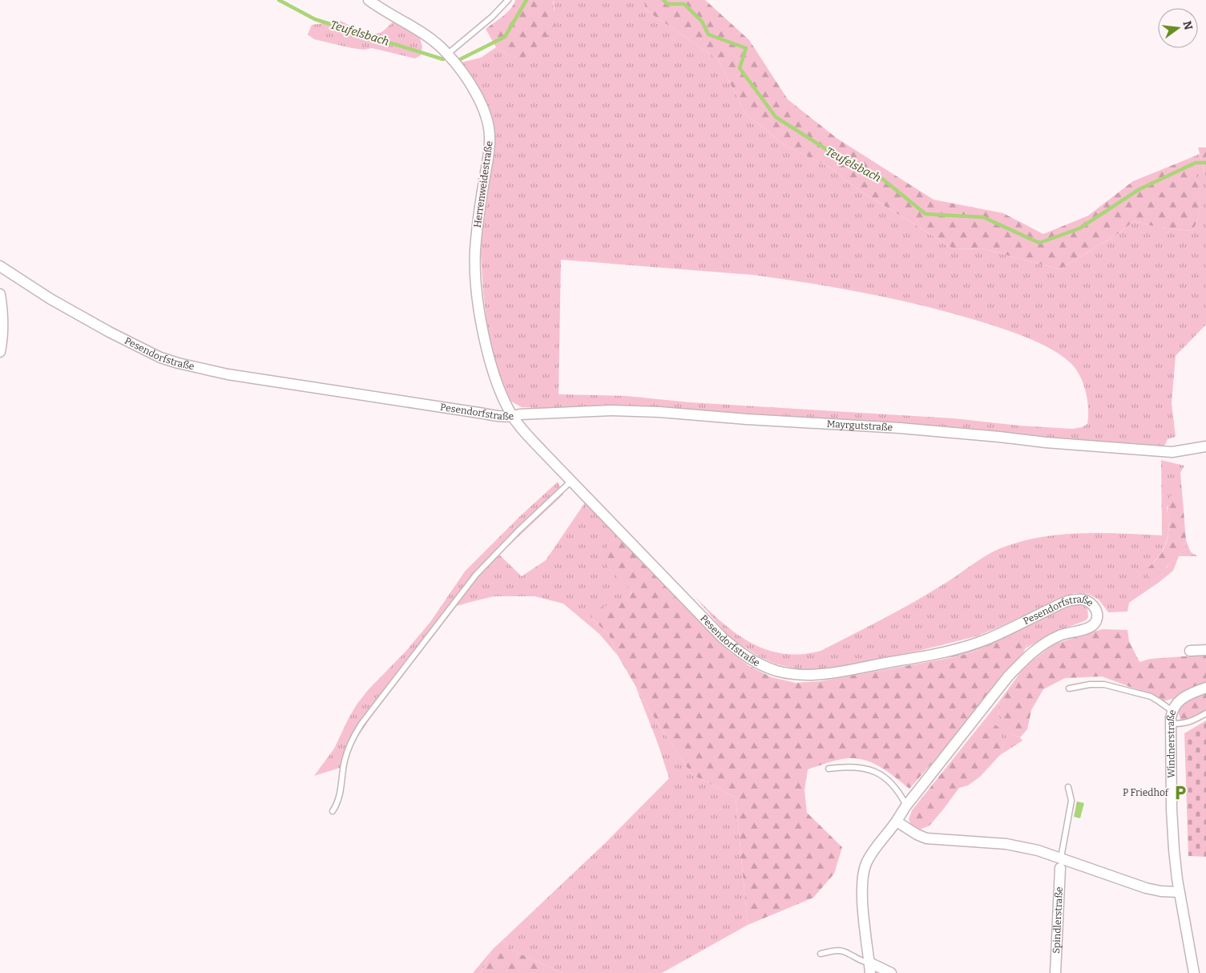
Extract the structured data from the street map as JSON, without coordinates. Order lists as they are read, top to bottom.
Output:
{
  "streets": {
    "street": [
      "Herrenweidestraße",
      "Pesendorfstraße",
      "Mayrgutstraße",
      "Windnerstraße",
      "Spindlerstraße"
    ]
  },
  "crossings": [
    ["Herrenweidestraße", "Pesendorfstraße"],
    ["Herrenweidestraße", "Mayrgutstraße"],
    ["Pesendorfstraße", "Mayrgutstraße"]
  ],
  "water": ["Teufelsbach"],
  "places": {
    "parking": ["P Friedhof"]
  },
  "north": "right"
}
